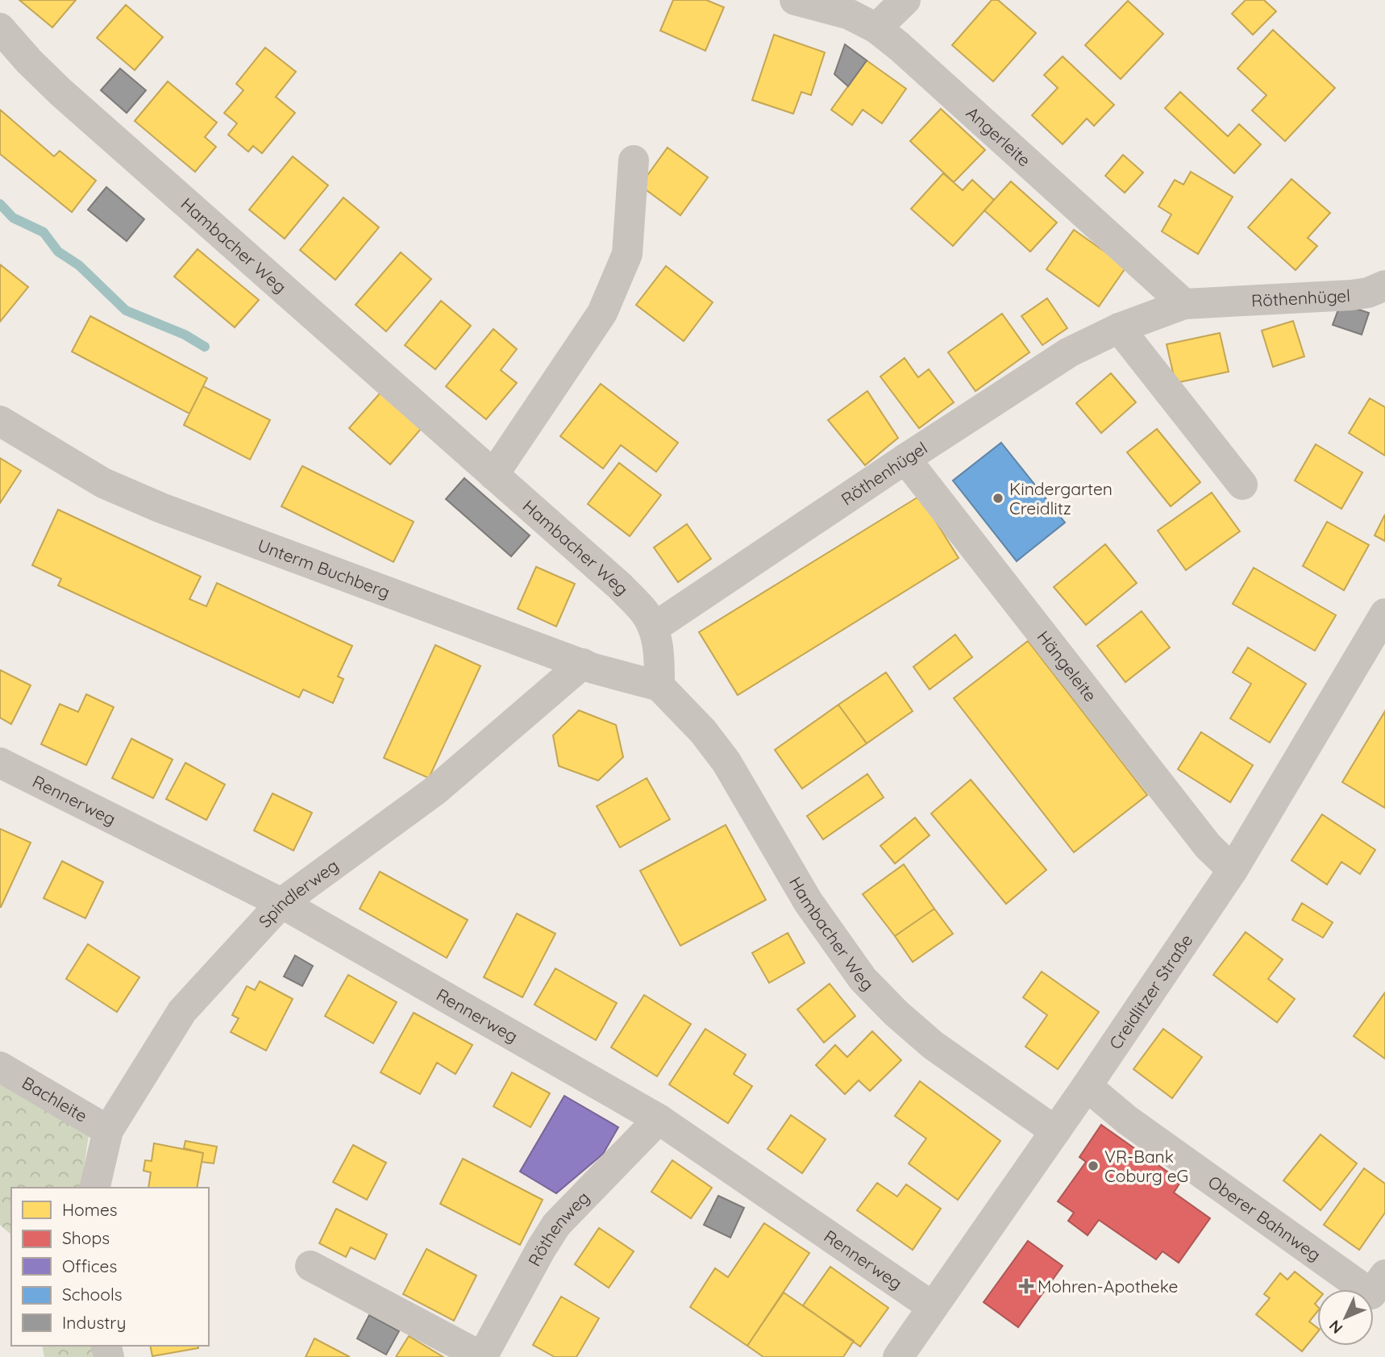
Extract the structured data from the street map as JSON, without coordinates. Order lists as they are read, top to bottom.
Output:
{
  "streets": {
    "street": [
      "Angerleite",
      "Hambacher Weg",
      "Röthenhügel",
      "Unterm Buchberg",
      "Hängeleite",
      "Rennerweg",
      "Spindlerweg",
      "Creidlitzer Straße",
      "Bachleite",
      "Oberer Bahnweg",
      "Röthenweg"
    ]
  },
  "crossings": [
    ["Angerleite", "Röthenhügel"],
    ["Hambacher Weg", "Röthenhügel"],
    ["Hambacher Weg", "Unterm Buchberg"],
    ["Hambacher Weg", "Creidlitzer Straße"],
    ["Röthenhügel", "Hängeleite"],
    ["Unterm Buchberg", "Spindlerweg"],
    ["Hängeleite", "Creidlitzer Straße"],
    ["Rennerweg", "Spindlerweg"],
    ["Rennerweg", "Creidlitzer Straße"],
    ["Rennerweg", "Röthenweg"],
    ["Spindlerweg", "Bachleite"],
    ["Creidlitzer Straße", "Oberer Bahnweg"]
  ],
  "places": {
    "other": ["Kindergarten Creidlitz", "VR-Bank Coburg eG"],
    "health": ["Mohren-Apotheke"]
  },
  "legend": [
    "Homes",
    "Shops",
    "Offices",
    "Schools",
    "Industry"
  ],
  "north": "bottom left"
}
